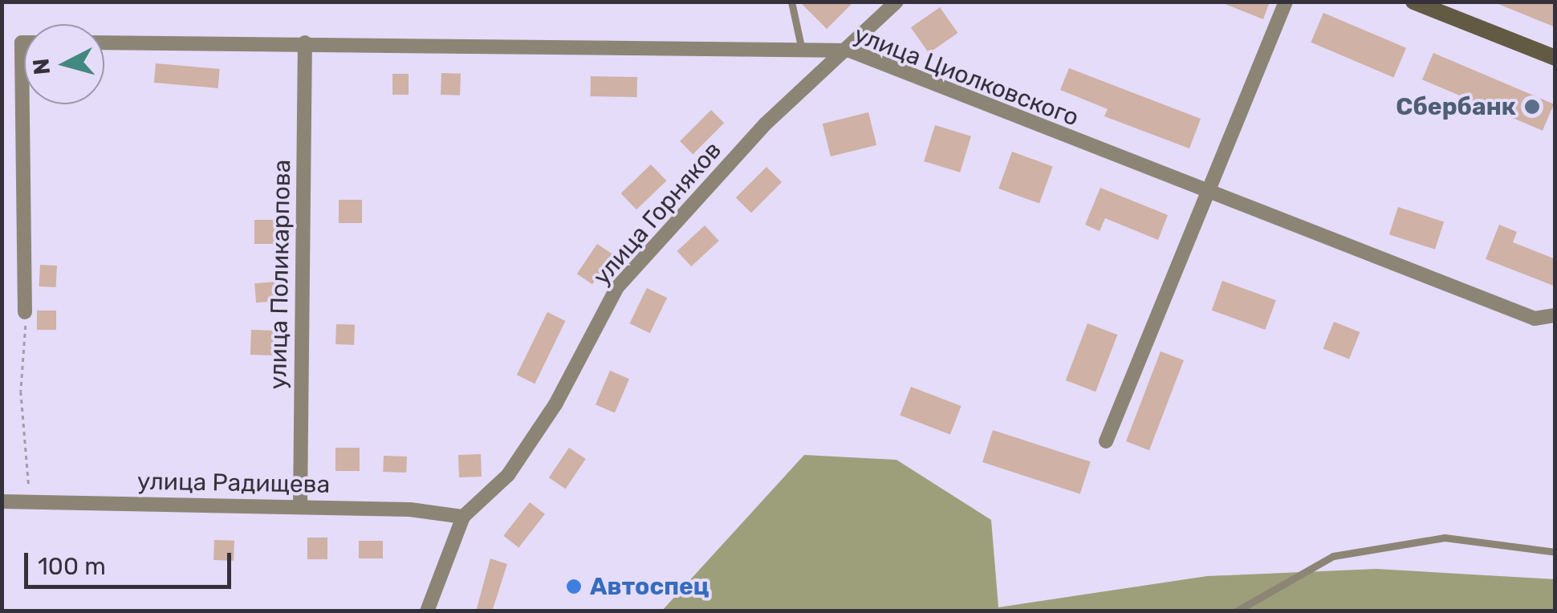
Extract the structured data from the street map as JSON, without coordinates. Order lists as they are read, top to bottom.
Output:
{
  "streets": {
    "street": [
      "улица Циолковского",
      "улица Горняков",
      "улица Поликарпова",
      "улица Радищева"
    ]
  },
  "crossings": [
    ["улица Циолковского", "улица Горняков"],
    ["улица Циолковского", "улица Поликарпова"],
    ["улица Горняков", "улица Радищева"],
    ["улица Поликарпова", "улица Радищева"]
  ],
  "places": ["Сбербанк", "Автоспец"],
  "scale_bar": "100 m",
  "north": "left"
}
